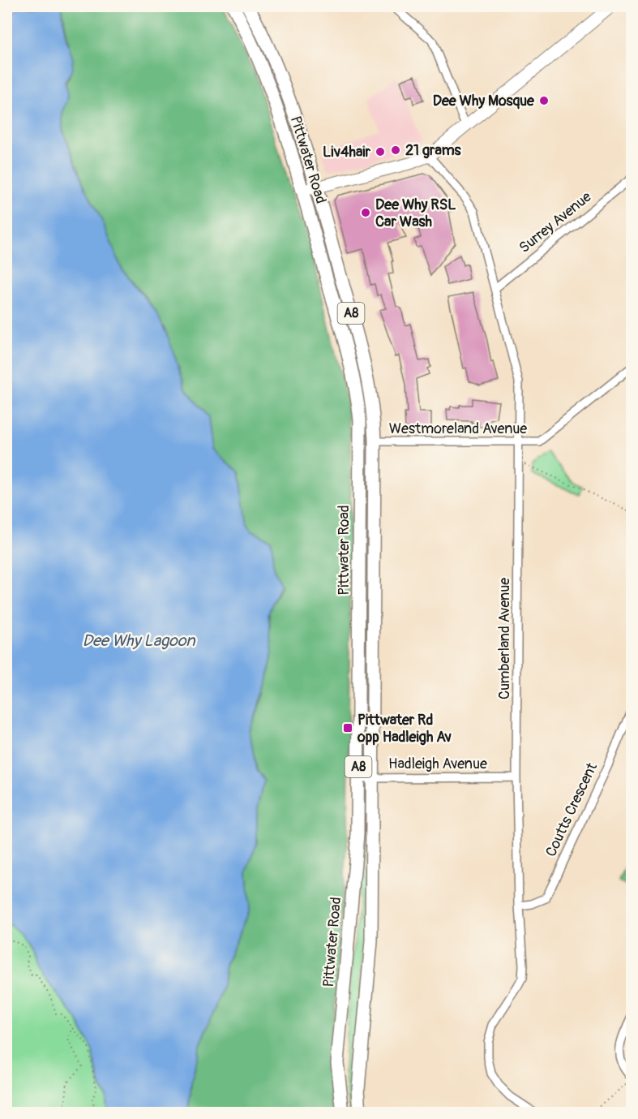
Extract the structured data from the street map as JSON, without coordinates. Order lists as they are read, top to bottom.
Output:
{
  "streets": {
    "highway": ["Pittwater Road", "A8"],
    "street": [
      "Surrey Avenue",
      "Westmoreland Avenue",
      "Cumberland Avenue",
      "Hadleigh Avenue",
      "Coutts Crescent"
    ]
  },
  "crossings": [
    ["Pittwater Road", "Westmoreland Avenue"],
    ["Pittwater Road", "Hadleigh Avenue"],
    ["Surrey Avenue", "Cumberland Avenue"],
    ["Westmoreland Avenue", "Cumberland Avenue"],
    ["Cumberland Avenue", "Hadleigh Avenue"],
    ["Cumberland Avenue", "Coutts Crescent"]
  ],
  "water": ["Dee Why Lagoon"],
  "places": {
    "other": [
      "Dee Why Mosque",
      "21 grams",
      "Liv4hair",
      "Dee Why RSL Car Wash"
    ],
    "transit": ["Pittwater Rd opp Hadleigh Av"]
  }
}
